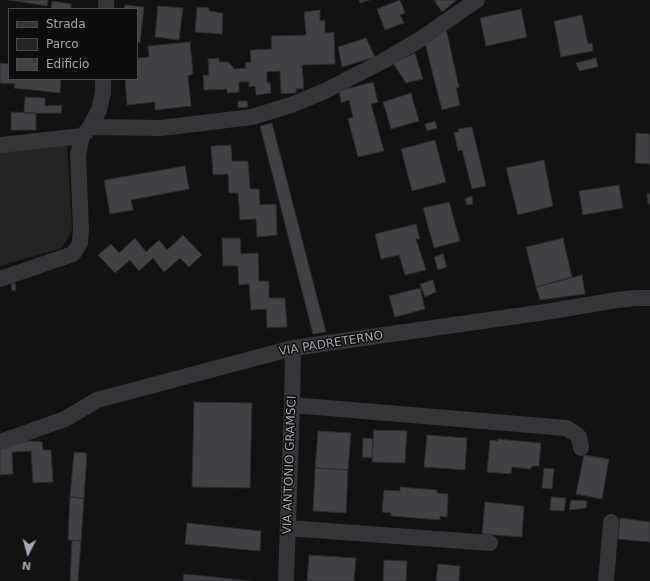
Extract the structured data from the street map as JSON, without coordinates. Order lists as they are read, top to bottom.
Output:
{
  "streets": {
    "street": ["VIA PADRETERNO", "VIA ANTONIO GRAMSCI"]
  },
  "crossings": [
    ["VIA PADRETERNO", "VIA ANTONIO GRAMSCI"]
  ],
  "legend": ["Strada", "Parco", "Edificio"],
  "north": "bottom"
}
